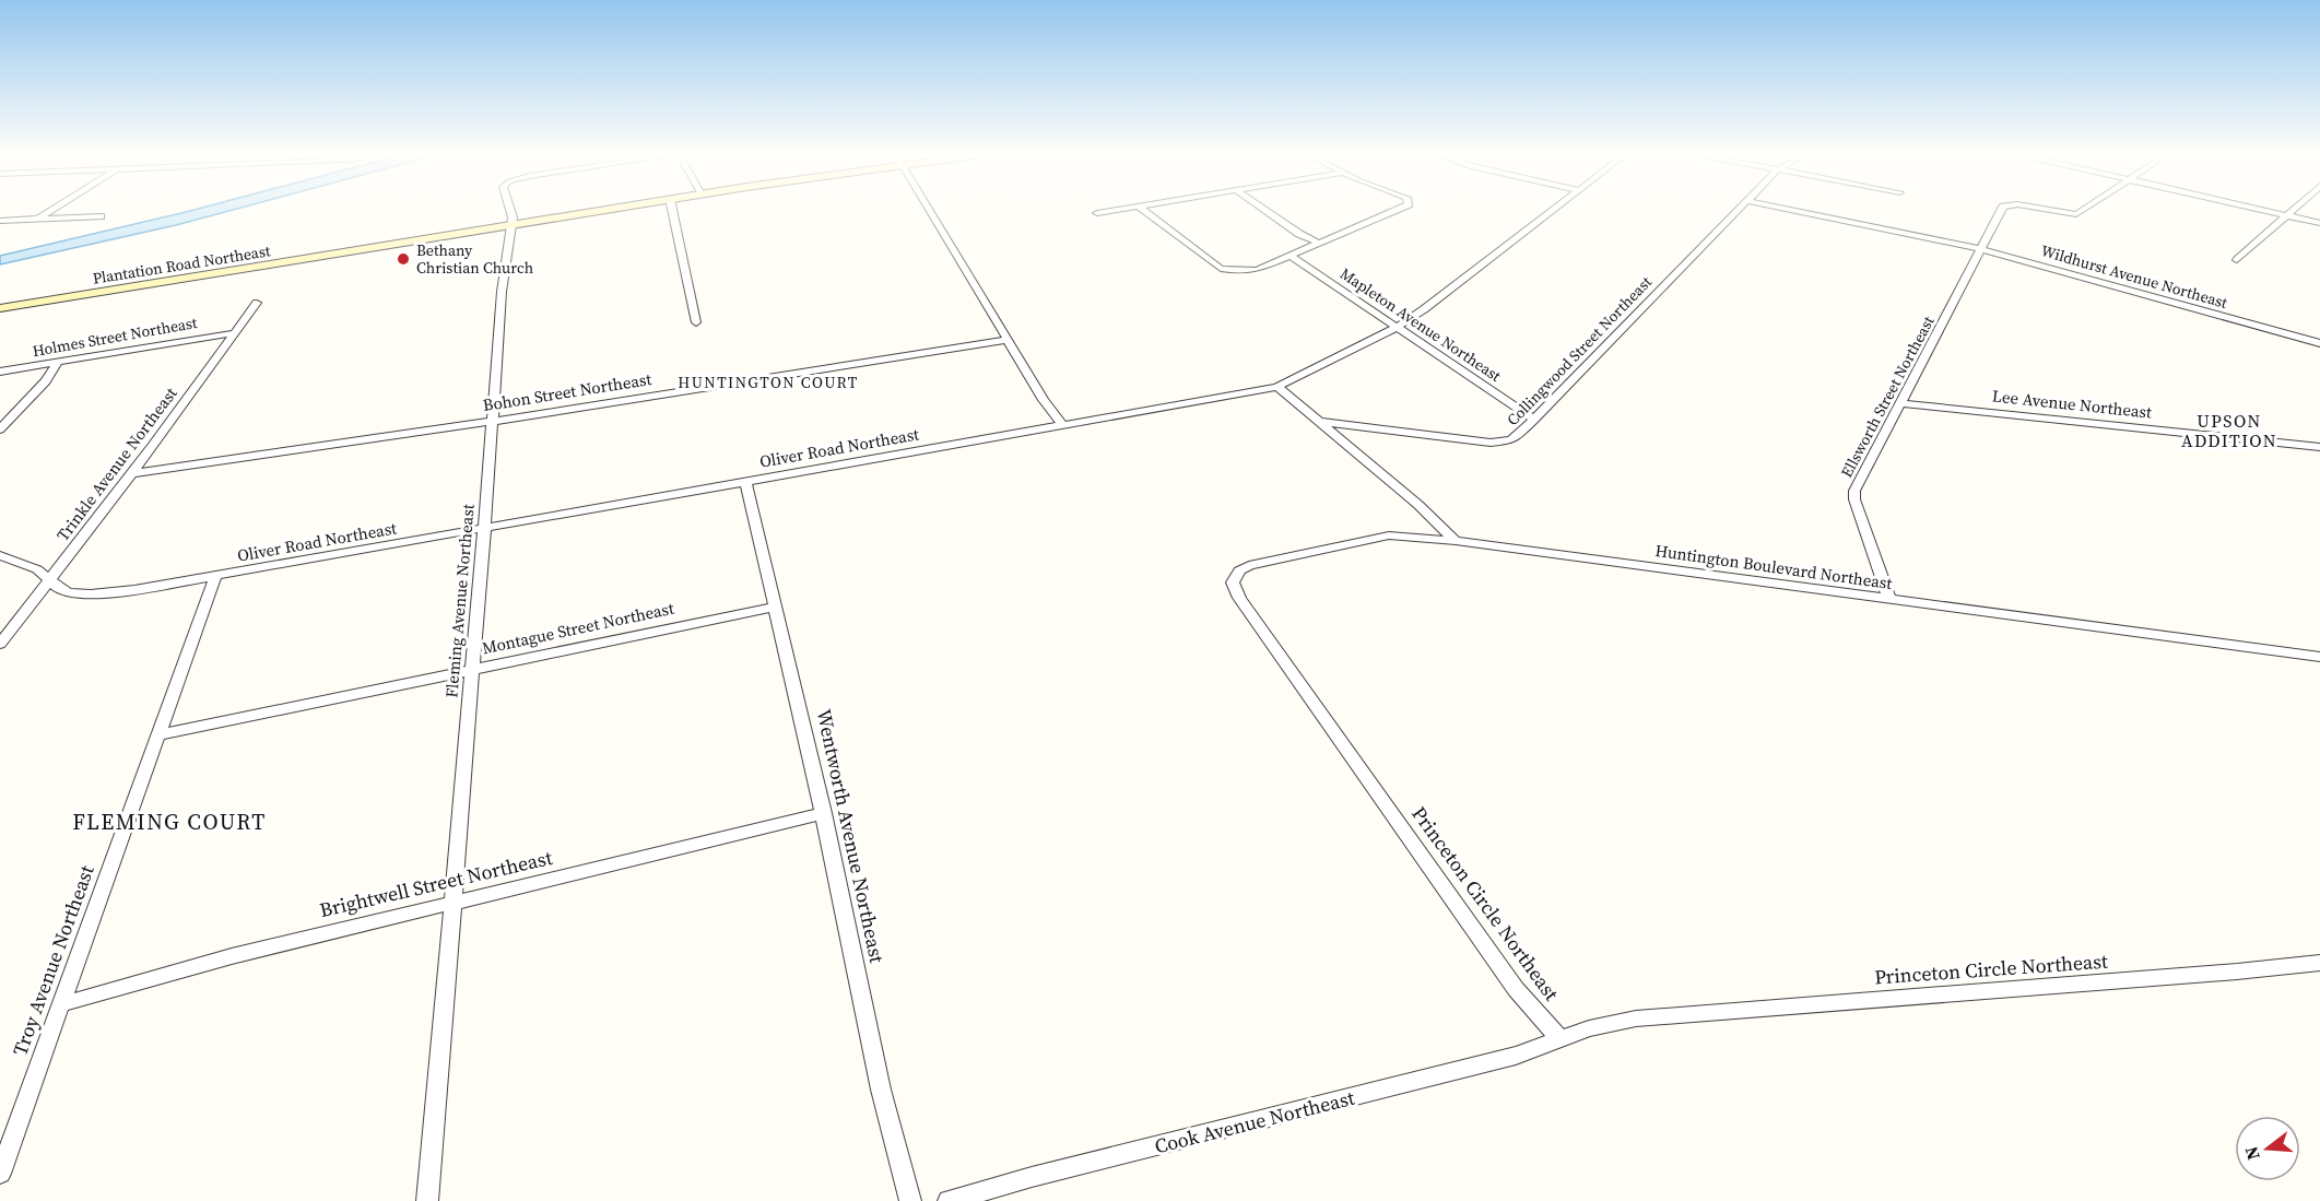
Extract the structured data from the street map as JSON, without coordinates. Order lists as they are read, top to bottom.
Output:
{
  "streets": {
    "main road": ["Plantation Road Northeast"],
    "street": [
      "Wildhurst Avenue Northeast",
      "Mapleton Avenue Northeast",
      "Holmes Street Northeast",
      "Collingwood Street Northeast",
      "Bohon Street Northeast",
      "Ellsworth Street Northeast",
      "Lee Avenue Northeast",
      "Oliver Road Northeast",
      "Trinkle Avenue Northeast",
      "Huntington Boulevard Northeast",
      "Fleming Avenue Northeast",
      "Montague Street Northeast",
      "Wentworth Avenue Northeast",
      "Brightwell Street Northeast",
      "Princeton Circle Northeast",
      "Troy Avenue Northeast",
      "Cook Avenue Northeast"
    ]
  },
  "crossings": [
    ["Plantation Road Northeast", "Fleming Avenue Northeast"],
    ["Wildhurst Avenue Northeast", "Ellsworth Street Northeast"],
    ["Mapleton Avenue Northeast", "Collingwood Street Northeast"],
    ["Mapleton Avenue Northeast", "Oliver Road Northeast"],
    ["Holmes Street Northeast", "Trinkle Avenue Northeast"],
    ["Bohon Street Northeast", "Trinkle Avenue Northeast"],
    ["Bohon Street Northeast", "Fleming Avenue Northeast"],
    ["Ellsworth Street Northeast", "Lee Avenue Northeast"],
    ["Ellsworth Street Northeast", "Huntington Boulevard Northeast"],
    ["Oliver Road Northeast", "Trinkle Avenue Northeast"],
    ["Oliver Road Northeast", "Fleming Avenue Northeast"],
    ["Oliver Road Northeast", "Wentworth Avenue Northeast"],
    ["Oliver Road Northeast", "Troy Avenue Northeast"],
    ["Huntington Boulevard Northeast", "Princeton Circle Northeast"],
    ["Fleming Avenue Northeast", "Montague Street Northeast"],
    ["Fleming Avenue Northeast", "Brightwell Street Northeast"],
    ["Montague Street Northeast", "Wentworth Avenue Northeast"],
    ["Montague Street Northeast", "Troy Avenue Northeast"],
    ["Wentworth Avenue Northeast", "Brightwell Street Northeast"],
    ["Brightwell Street Northeast", "Troy Avenue Northeast"],
    ["Princeton Circle Northeast", "Cook Avenue Northeast"]
  ],
  "districts": ["HUNTINGTON COURT", "UPSON ADDITION", "FLEMING COURT"],
  "places": ["Bethany Christian Church"],
  "north": "left"
}
